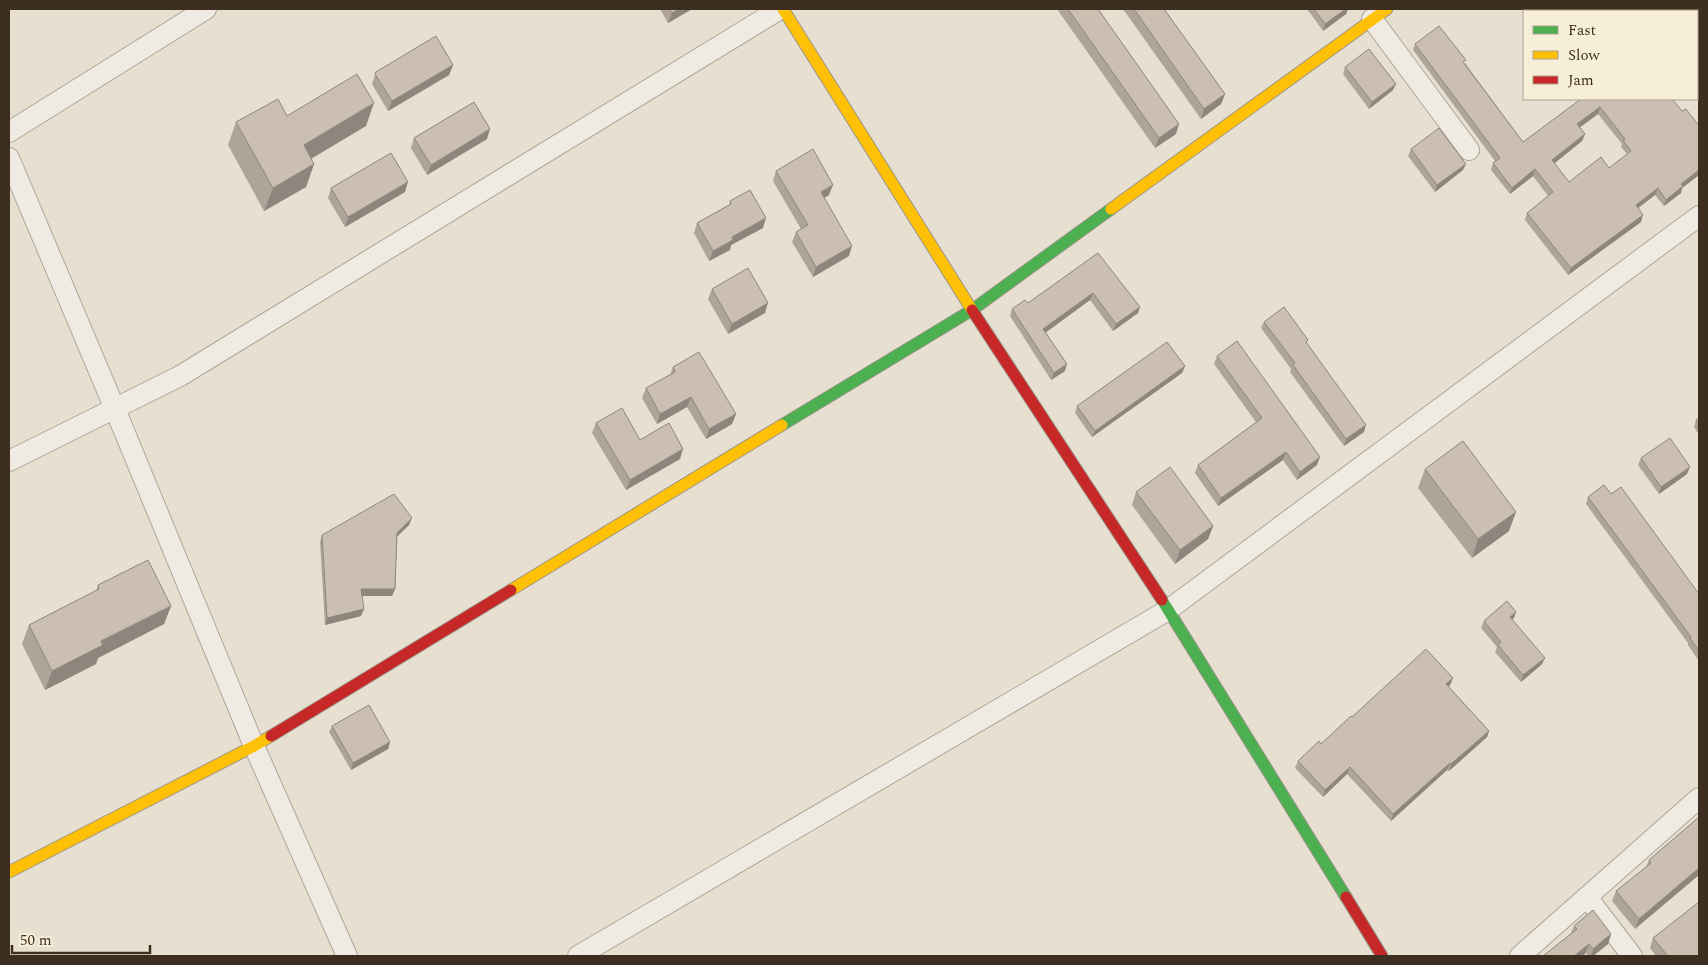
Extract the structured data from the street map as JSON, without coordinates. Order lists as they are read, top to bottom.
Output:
{
  "legend": ["Fast", "Slow", "Jam"],
  "scale_bar": "50 m"
}
